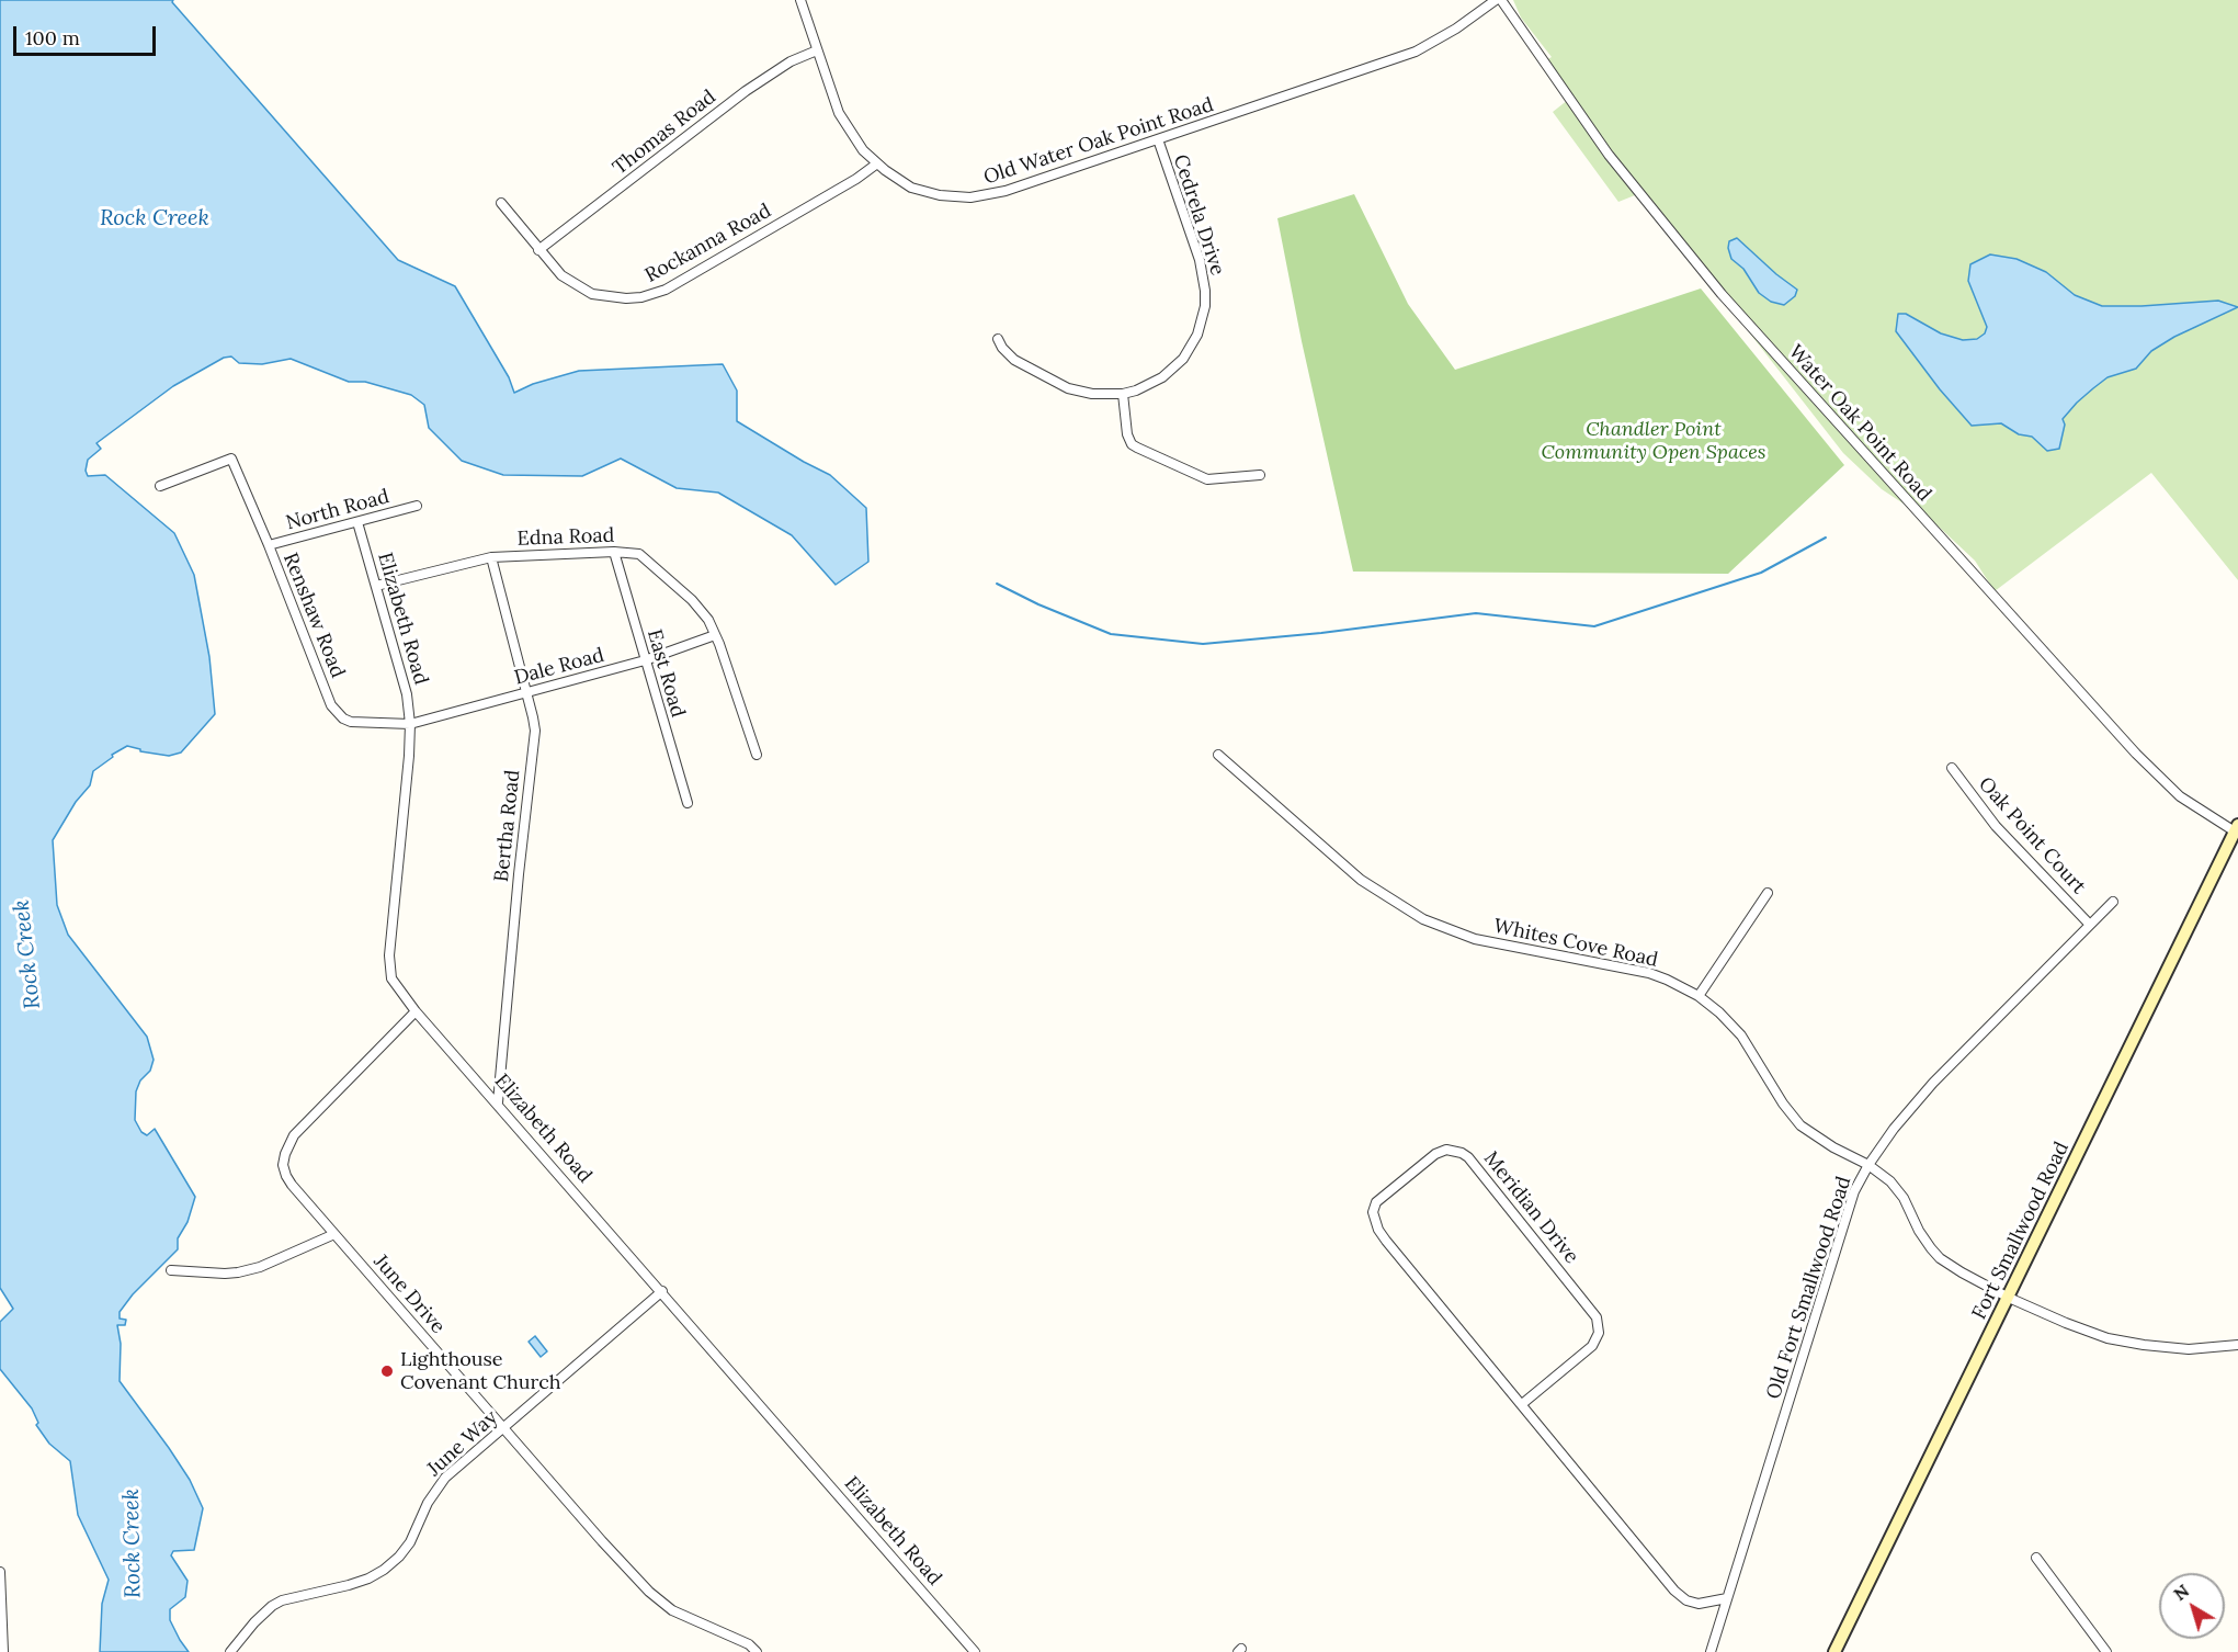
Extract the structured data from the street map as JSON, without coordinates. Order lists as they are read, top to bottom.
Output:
{
  "streets": {
    "main road": ["Fort Smallwood Road"],
    "street": [
      "Thomas Road",
      "Old Water Oak Point Road",
      "Cedrela Drive",
      "Rockanna Road",
      "Water Oak Point Road",
      "North Road",
      "Edna Road",
      "Renshaw Road",
      "Elizabeth Road",
      "Dale Road",
      "East Road",
      "Bertha Road",
      "Oak Point Court",
      "Whites Cove Road",
      "Meridian Drive",
      "Old Fort Smallwood Road",
      "June Drive",
      "June Way"
    ]
  },
  "crossings": [
    ["Thomas Road", "Old Water Oak Point Road"],
    ["Thomas Road", "Rockanna Road"],
    ["Old Water Oak Point Road", "Cedrela Drive"],
    ["Old Water Oak Point Road", "Rockanna Road"],
    ["Old Water Oak Point Road", "Water Oak Point Road"],
    ["Water Oak Point Road", "Fort Smallwood Road"],
    ["North Road", "Renshaw Road"],
    ["North Road", "Elizabeth Road"],
    ["Edna Road", "Elizabeth Road"],
    ["Edna Road", "Dale Road"],
    ["Edna Road", "East Road"],
    ["Edna Road", "Bertha Road"],
    ["Renshaw Road", "Elizabeth Road"],
    ["Renshaw Road", "Dale Road"],
    ["Elizabeth Road", "Dale Road"],
    ["Elizabeth Road", "Bertha Road"],
    ["Elizabeth Road", "June Drive"],
    ["Elizabeth Road", "June Way"],
    ["Dale Road", "East Road"],
    ["Dale Road", "Bertha Road"],
    ["Oak Point Court", "Old Fort Smallwood Road"],
    ["Whites Cove Road", "Fort Smallwood Road"],
    ["Whites Cove Road", "Old Fort Smallwood Road"],
    ["Meridian Drive", "Old Fort Smallwood Road"],
    ["June Drive", "June Way"]
  ],
  "water": ["Rock Creek"],
  "parks": ["Chandler Point Community Open Spaces"],
  "places": ["Lighthouse Covenant Church"],
  "scale_bar": "100 m",
  "north": "top left"
}
